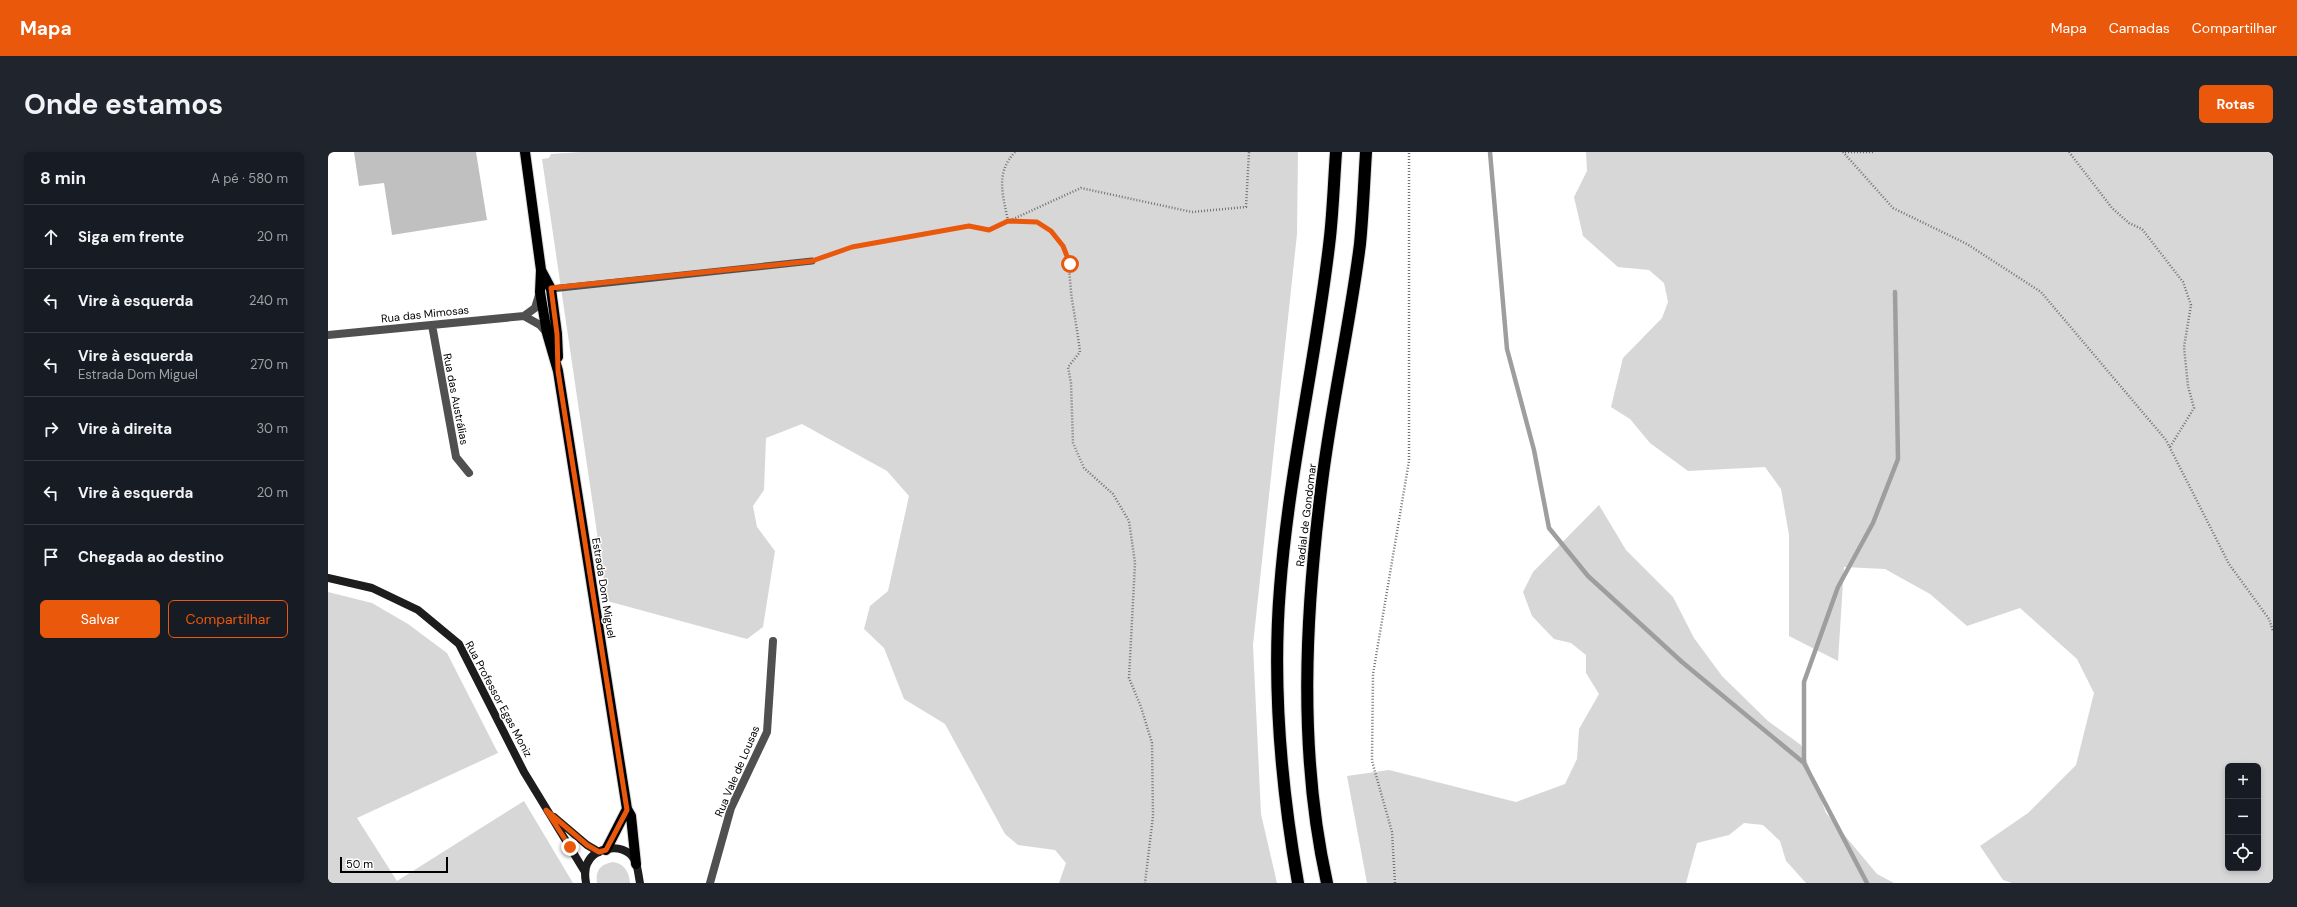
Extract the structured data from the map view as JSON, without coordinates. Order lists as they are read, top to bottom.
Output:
{
  "streets": {
    "highway": ["Radial de Gondomar"],
    "main road": ["Estrada Dom Miguel", "Rua Professor Egas Moniz"],
    "street": ["Rua das Mimosas", "Rua das Austrálias", "Rua Vale de Lousas"]
  },
  "crossings": [
    ["Rua das Mimosas", "Rua das Austrálias"]
  ],
  "scale_bar": "50 m",
  "page": {
    "header": "Mapa",
    "nav": ["Mapa", "Camadas", "Compartilhar"],
    "buttons": [
      "Rotas",
      ["Salvar", "Compartilhar"]
    ],
    "title": "Onde estamos",
    "heading": ["8 min", "A pé · 580 m"],
    "list": [
      ["Siga em frente", "20 m"],
      ["Vire à esquerda", "240 m"],
      ["Vire à esquerda", "Estrada Dom Miguel", "270 m"],
      ["Vire à direita", "30 m"],
      ["Vire à esquerda", "20 m"],
      "Chegada ao destino"
    ],
    "map_buttons": ["+", "−"],
    "scale": "50 m"
  }
}
